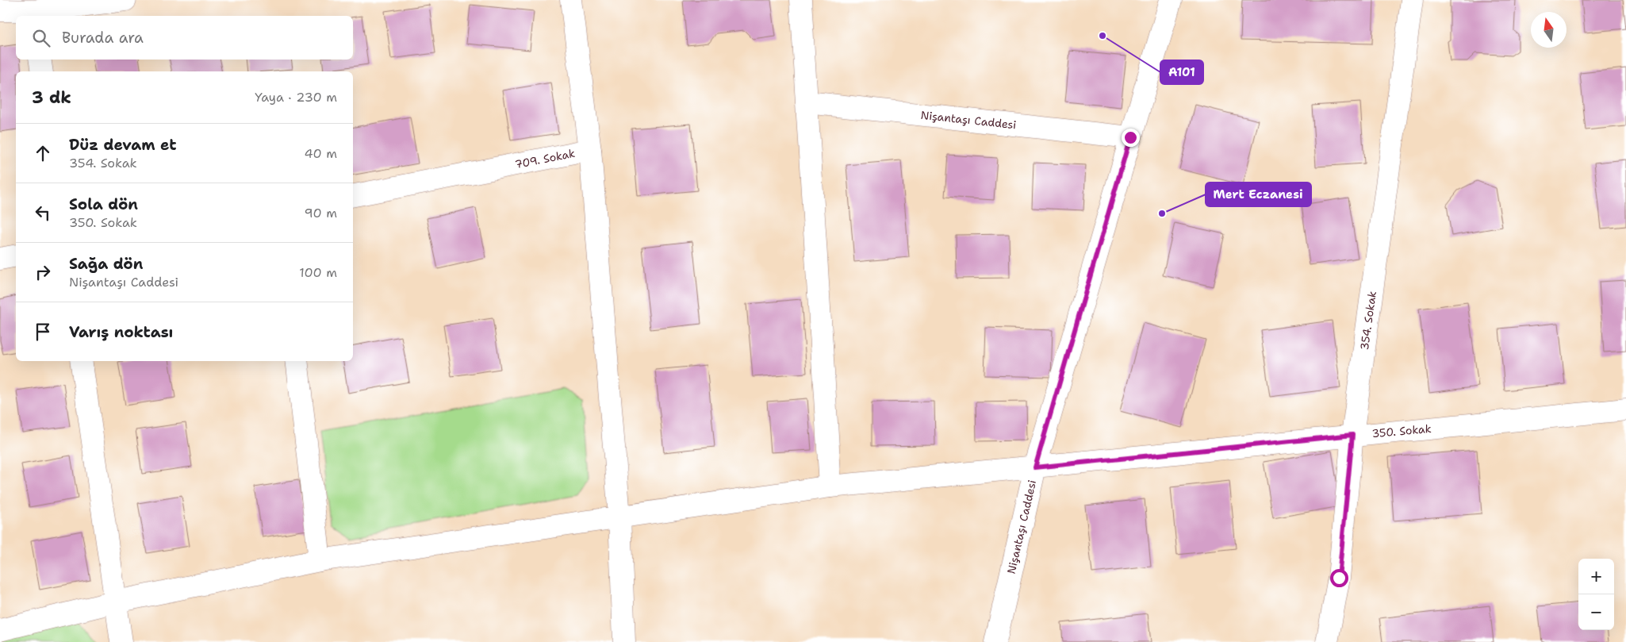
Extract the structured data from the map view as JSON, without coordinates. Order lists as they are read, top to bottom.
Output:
{
  "streets": {
    "street": [
      "Nişantaşı Caddesi",
      "709. Sokak",
      "354. Sokak",
      "350. Sokak"
    ]
  },
  "crossings": [
    ["Nişantaşı Caddesi", "350. Sokak"],
    ["354. Sokak", "350. Sokak"]
  ],
  "places": ["A101", "Mert Eczanesi"],
  "north": "top",
  "page": {
    "search": "Burada ara",
    "heading": ["3 dk", "Yaya · 230 m"],
    "list": [
      ["Düz devam et", "354. Sokak", "40 m"],
      ["Sola dön", "350. Sokak", "90 m"],
      ["Sağa dön", "Nişantaşı Caddesi", "100 m"],
      "Varış noktası"
    ],
    "map_buttons": ["+", "−"]
  }
}
